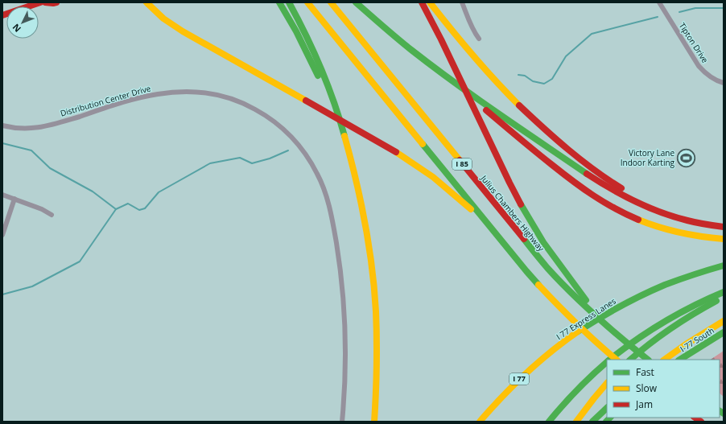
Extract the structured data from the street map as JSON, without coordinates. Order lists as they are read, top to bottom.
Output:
{
  "streets": {
    "main road": [
      "I 85",
      "Julius Chambers Highway",
      "I 77 Express Lanes",
      "I-77 South",
      "I 77"
    ],
    "street": ["Tipton Drive", "Distribution Center Drive"]
  },
  "places": {
    "sports": ["Victory Lane Indoor Karting"]
  },
  "legend": ["Fast", "Slow", "Jam"],
  "north": "bottom left"
}
